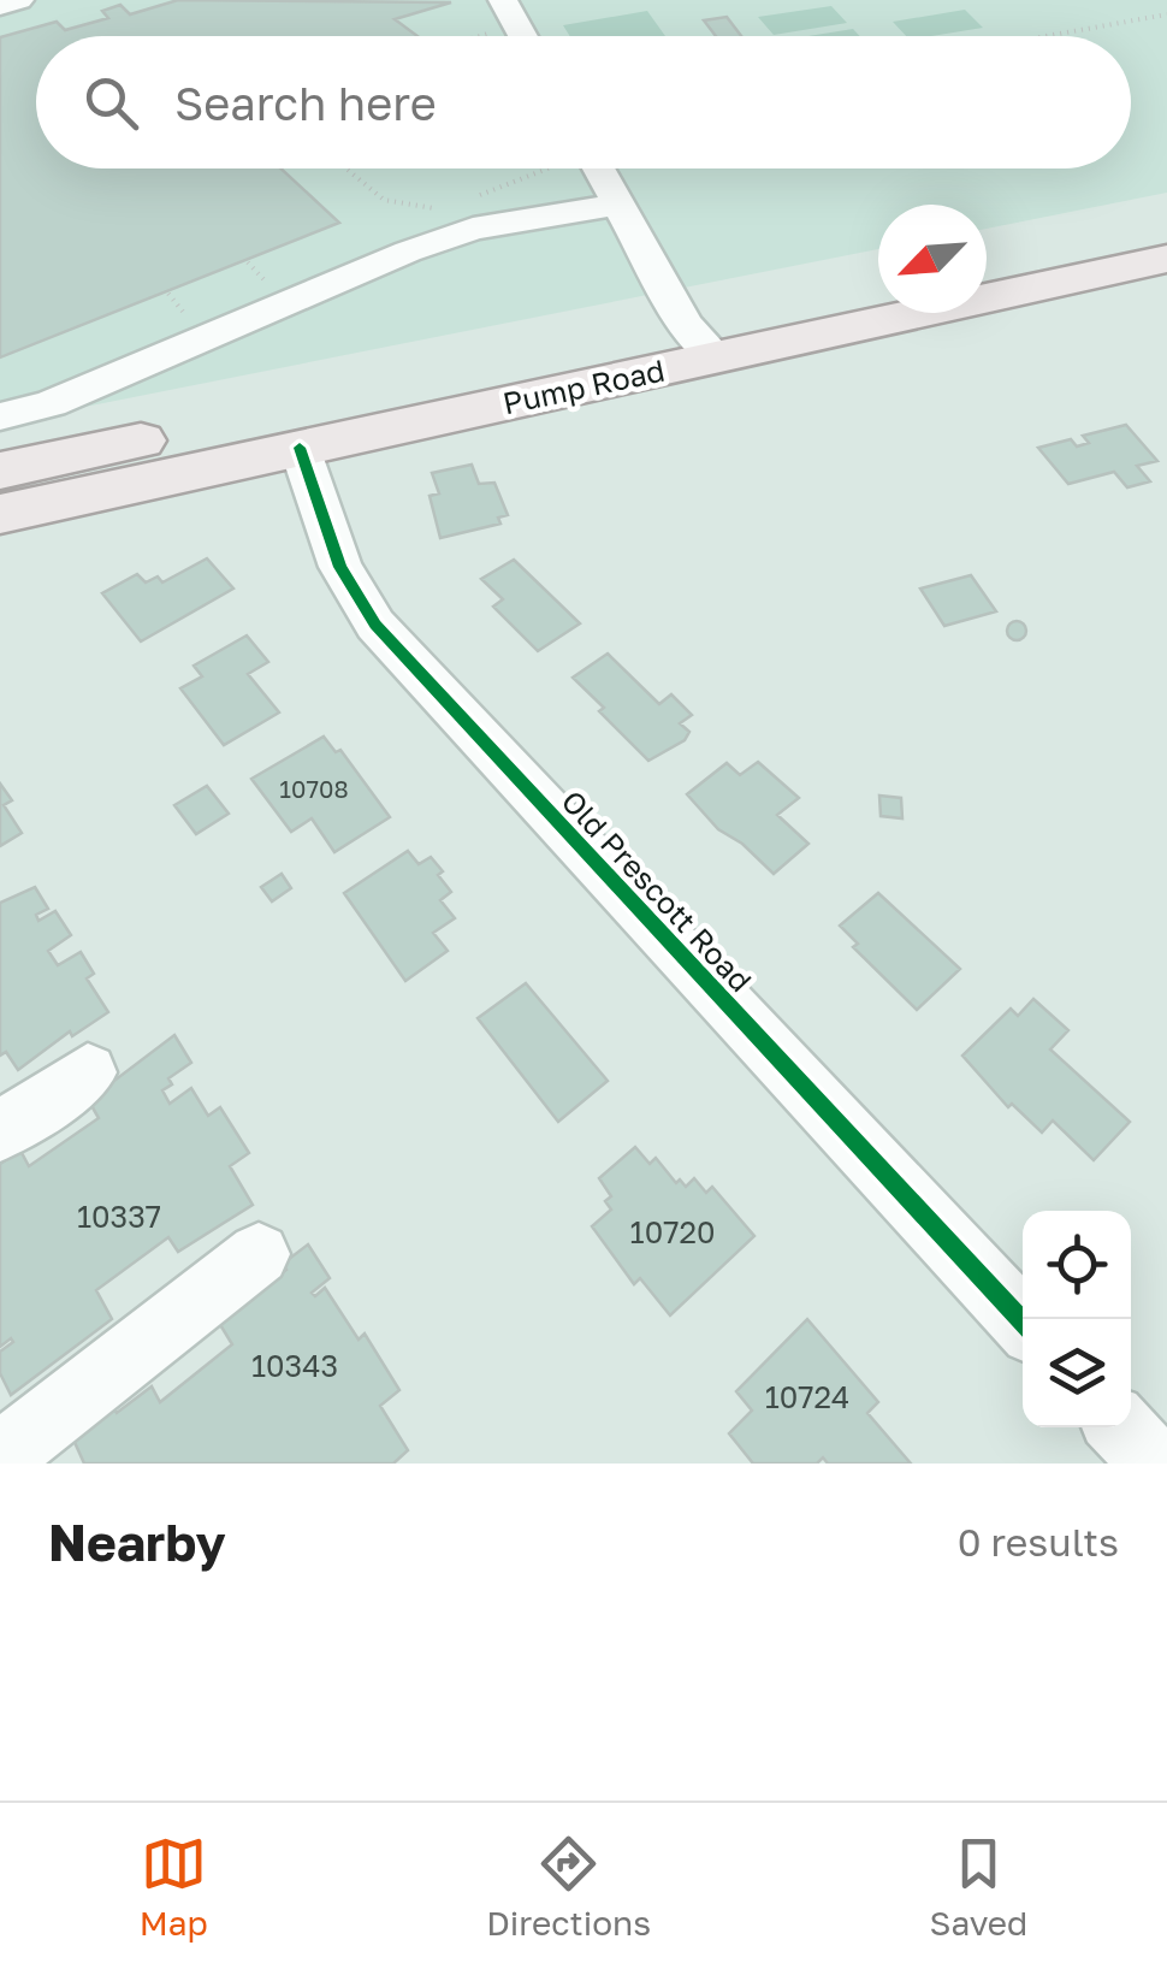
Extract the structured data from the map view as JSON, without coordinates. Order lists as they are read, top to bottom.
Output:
{
  "streets": {
    "main road": ["Pump Road"],
    "street": ["Old Prescott Road"]
  },
  "crossings": [
    ["Pump Road", "Old Prescott Road"]
  ],
  "house_numbers": [
    "10708",
    "10337",
    "10720",
    "10343",
    "10724"
  ],
  "north": "bottom left",
  "page": {
    "search": "Search here",
    "heading": ["Nearby", "0 results"],
    "nav": ["Map", "Directions", "Saved"]
  }
}
